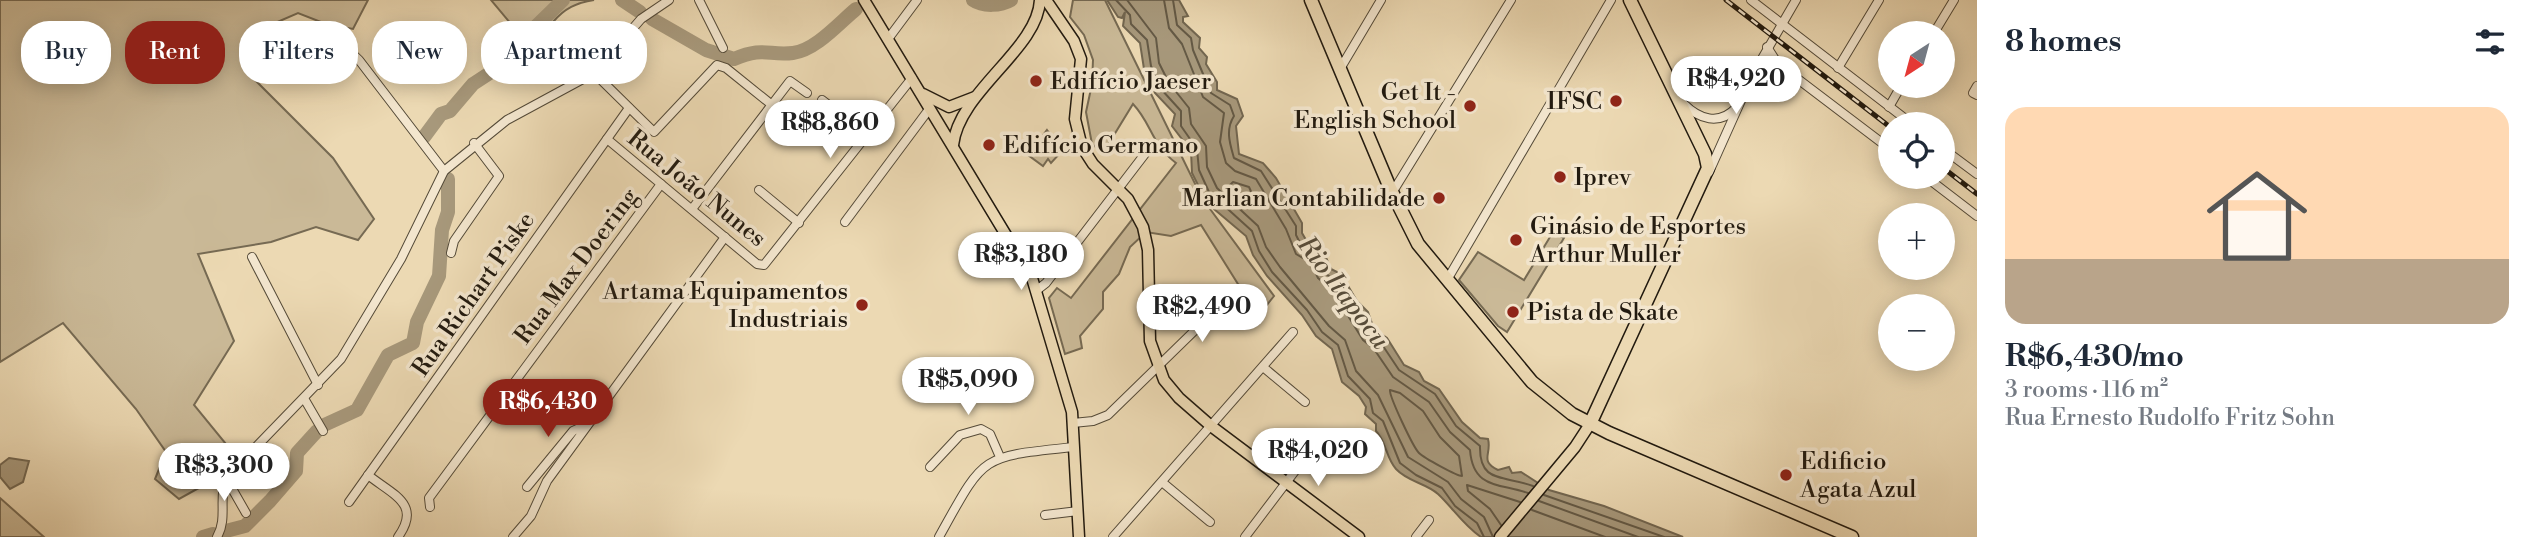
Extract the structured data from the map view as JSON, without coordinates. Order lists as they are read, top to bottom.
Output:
{
  "streets": {
    "street": ["Rua João Nunes", "Rua Max Doering", "Rua Richart Piske"]
  },
  "crossings": [
    ["Rua João Nunes", "Rua Max Doering"],
    ["Rua João Nunes", "Rua Richart Piske"]
  ],
  "water": ["Rio Itapocu"],
  "places": [
    "Edifício Jaeser",
    "IFSC",
    "Get It - English School",
    "Edifício Germano",
    "Iprev",
    "Marlian Contabilidade",
    "Ginásio de Esportes Arthur Muller",
    "Artama Equipamentos Industriais",
    "Pista de Skate",
    "Edificio Agata Azul"
  ],
  "north": "bottom left",
  "page": {
    "heading": "8 homes",
    "map_buttons": ["+", "−"],
    "chip": [
      "Buy",
      "Rent",
      "Filters",
      "New",
      "Apartment"
    ],
    "price": [
      "R$4,920",
      "R$8,860",
      "R$3,180",
      "R$2,490",
      "R$5,090",
      "R$6,430",
      "R$4,020",
      "R$3,300"
    ],
    "list": [
      {
        "name": "R$6,430/mo",
        "note": "3 rooms · 116 m² · Rua Ernesto Rudolfo Fritz Sohn"
      }
    ]
  }
}
